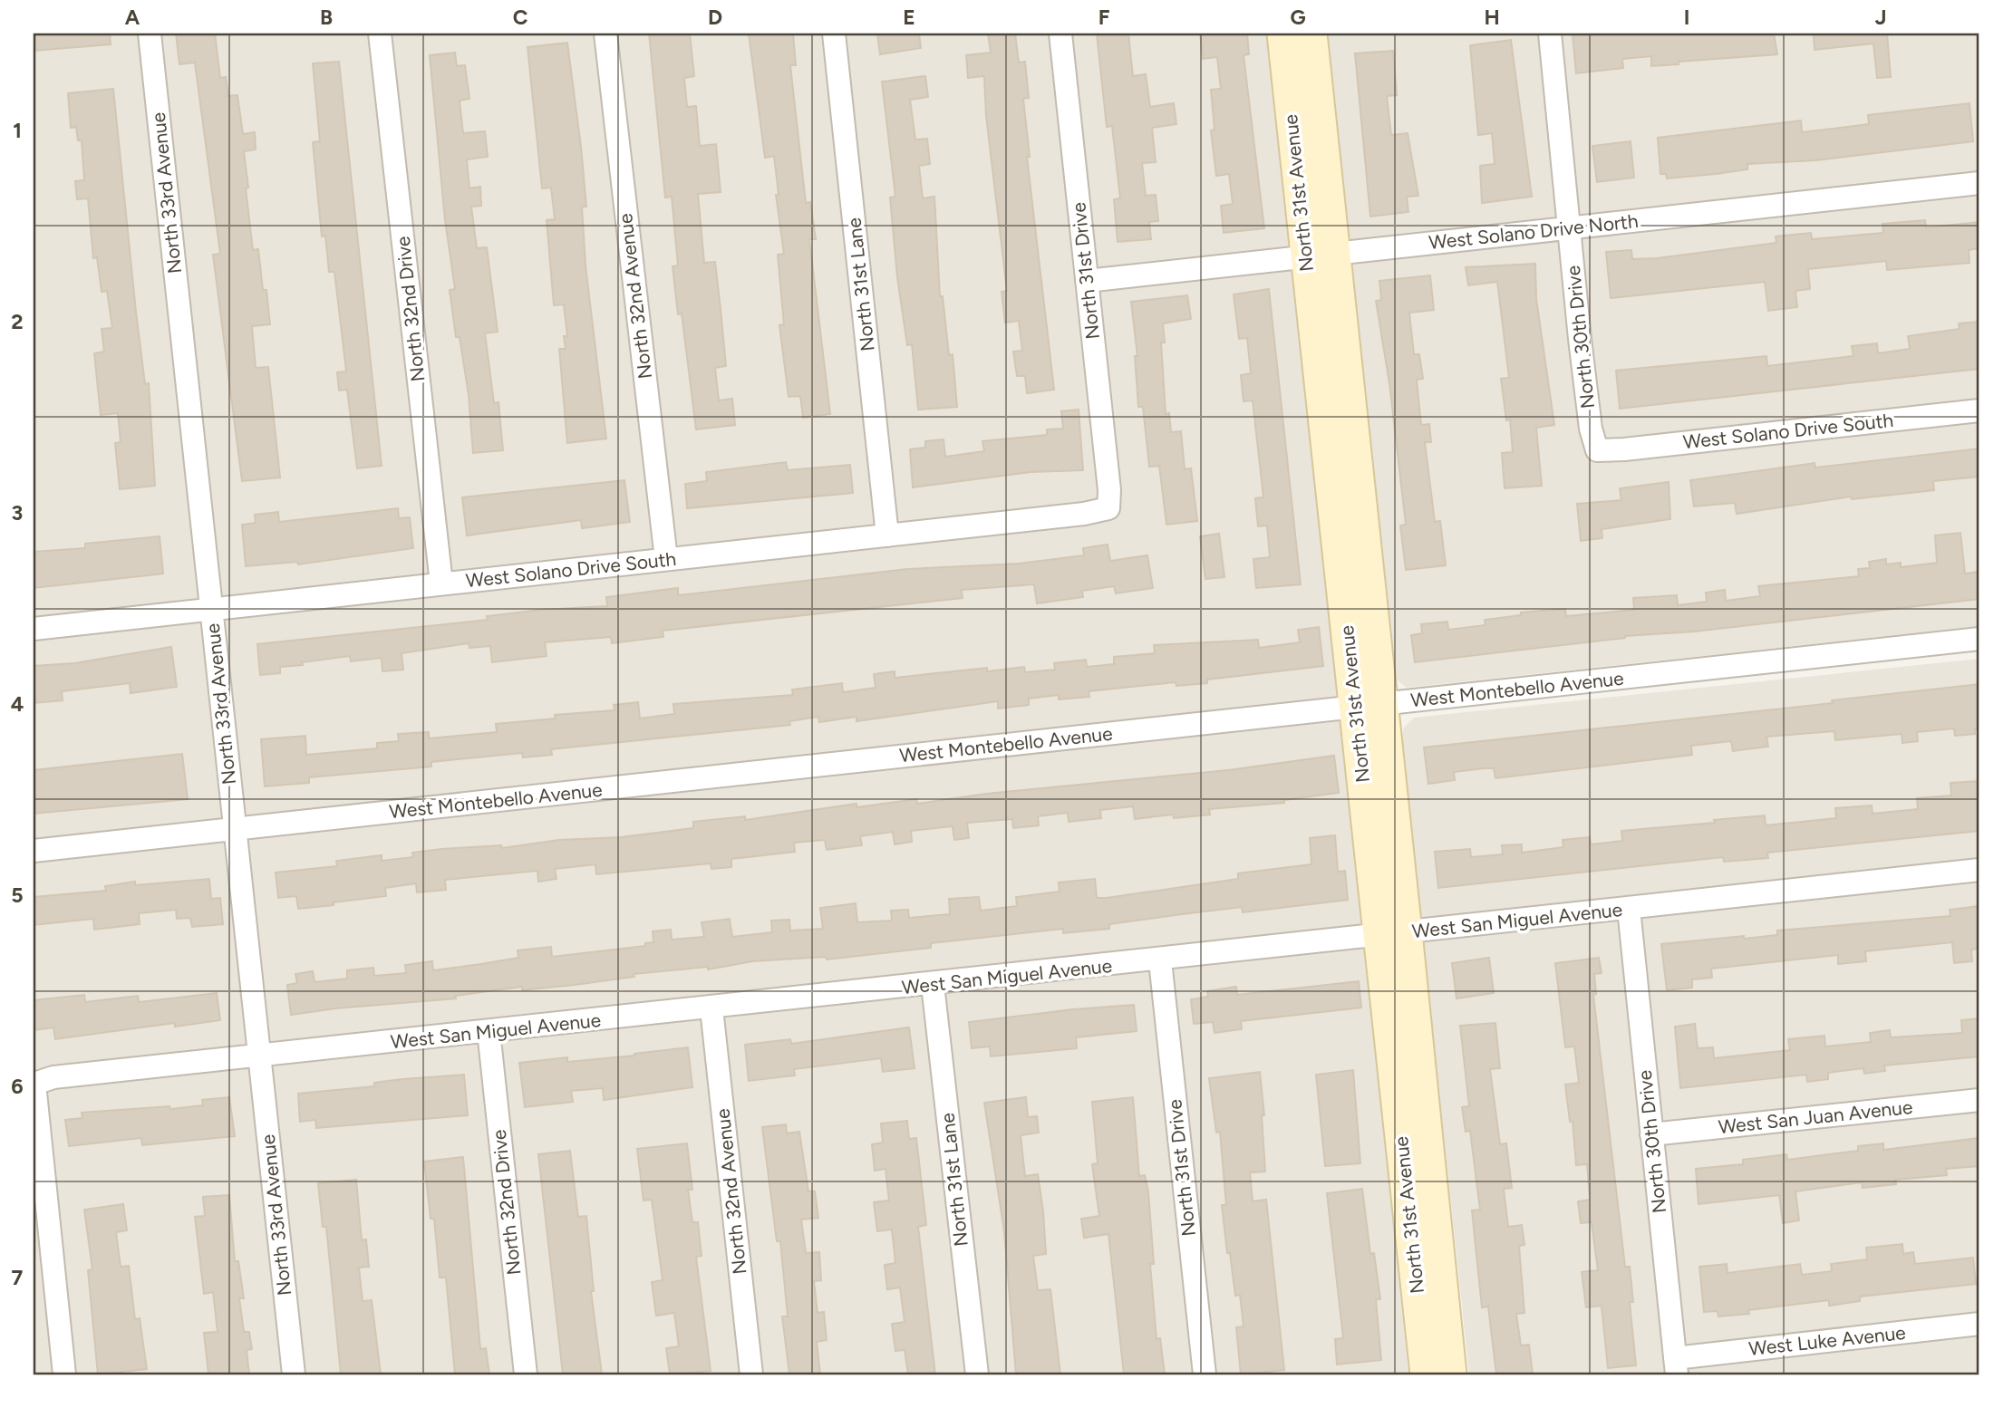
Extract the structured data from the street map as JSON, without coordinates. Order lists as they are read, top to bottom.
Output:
{
  "streets": {
    "street": [
      "North 33rd Avenue",
      "North 31st Avenue",
      "West Solano Drive North",
      "North 31st Drive",
      "North 31st Lane",
      "North 32nd Avenue",
      "North 32nd Drive",
      "North 30th Drive",
      "West Solano Drive South",
      "West Montebello Avenue",
      "West San Miguel Avenue",
      "West San Juan Avenue",
      "West Luke Avenue"
    ]
  },
  "crossings": [
    ["North 33rd Avenue", "West Solano Drive South"],
    ["North 33rd Avenue", "West Montebello Avenue"],
    ["North 33rd Avenue", "West San Miguel Avenue"],
    ["North 31st Avenue", "West Solano Drive North"],
    ["North 31st Avenue", "West Montebello Avenue"],
    ["North 31st Avenue", "West San Miguel Avenue"],
    ["West Solano Drive North", "North 31st Drive"],
    ["West Solano Drive North", "North 30th Drive"],
    ["North 31st Drive", "West Solano Drive South"],
    ["North 31st Drive", "West San Miguel Avenue"],
    ["North 31st Lane", "West Solano Drive South"],
    ["North 31st Lane", "West San Miguel Avenue"],
    ["North 32nd Avenue", "West Solano Drive South"],
    ["North 32nd Avenue", "West San Miguel Avenue"],
    ["North 32nd Drive", "West Solano Drive South"],
    ["North 32nd Drive", "West San Miguel Avenue"],
    ["North 30th Drive", "West Solano Drive South"],
    ["North 30th Drive", "West San Miguel Avenue"],
    ["North 30th Drive", "West San Juan Avenue"],
    ["North 30th Drive", "West Luke Avenue"]
  ],
  "grid": {
    "columns": [
      "A",
      "B",
      "C",
      "D",
      "E",
      "F",
      "G",
      "H",
      "I",
      "J"
    ],
    "rows": [
      "1",
      "2",
      "3",
      "4",
      "5",
      "6",
      "7"
    ]
  }
}
